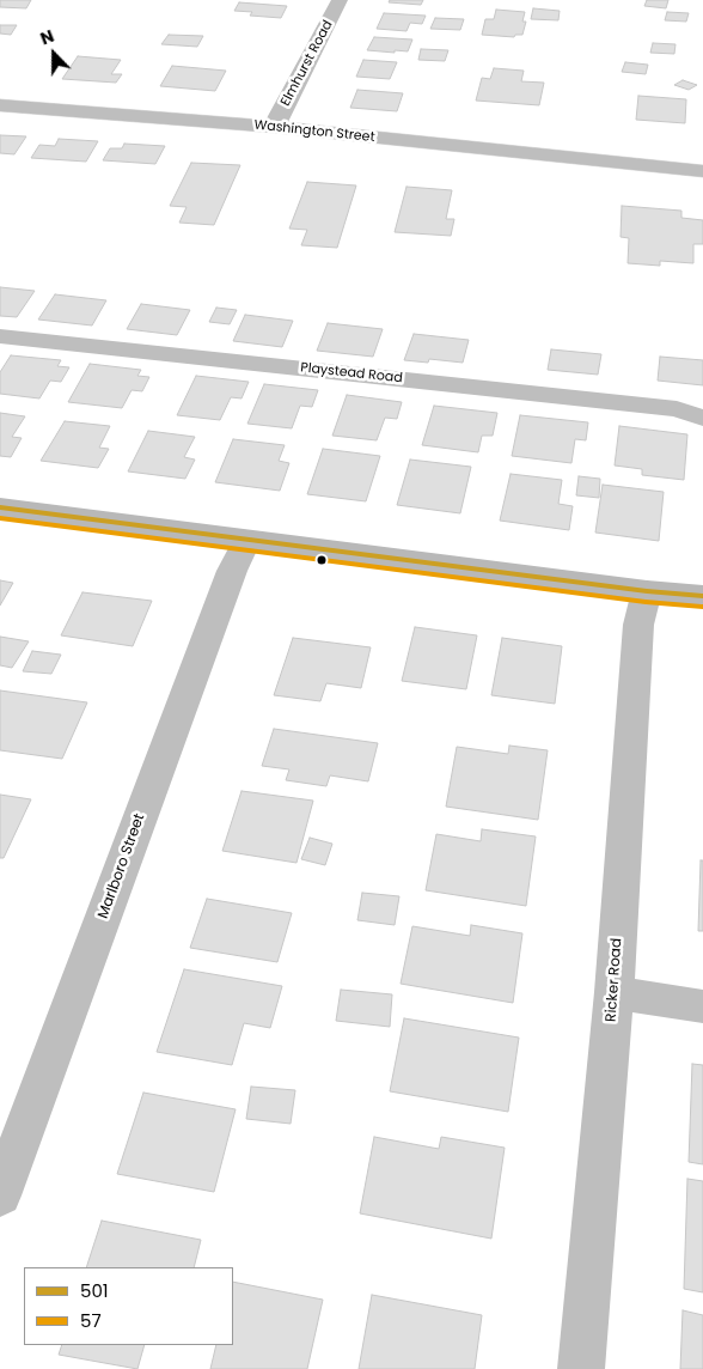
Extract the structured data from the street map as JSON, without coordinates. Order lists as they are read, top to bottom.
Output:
{
  "streets": {
    "street": [
      "Elmhurst Road",
      "Washington Street",
      "Playstead Road",
      "Marlboro Street",
      "Ricker Road"
    ]
  },
  "crossings": [
    ["Elmhurst Road", "Washington Street"]
  ],
  "lines": ["transit line 501", "transit line 57"],
  "legend": ["501", "57"],
  "north": "top"
}
